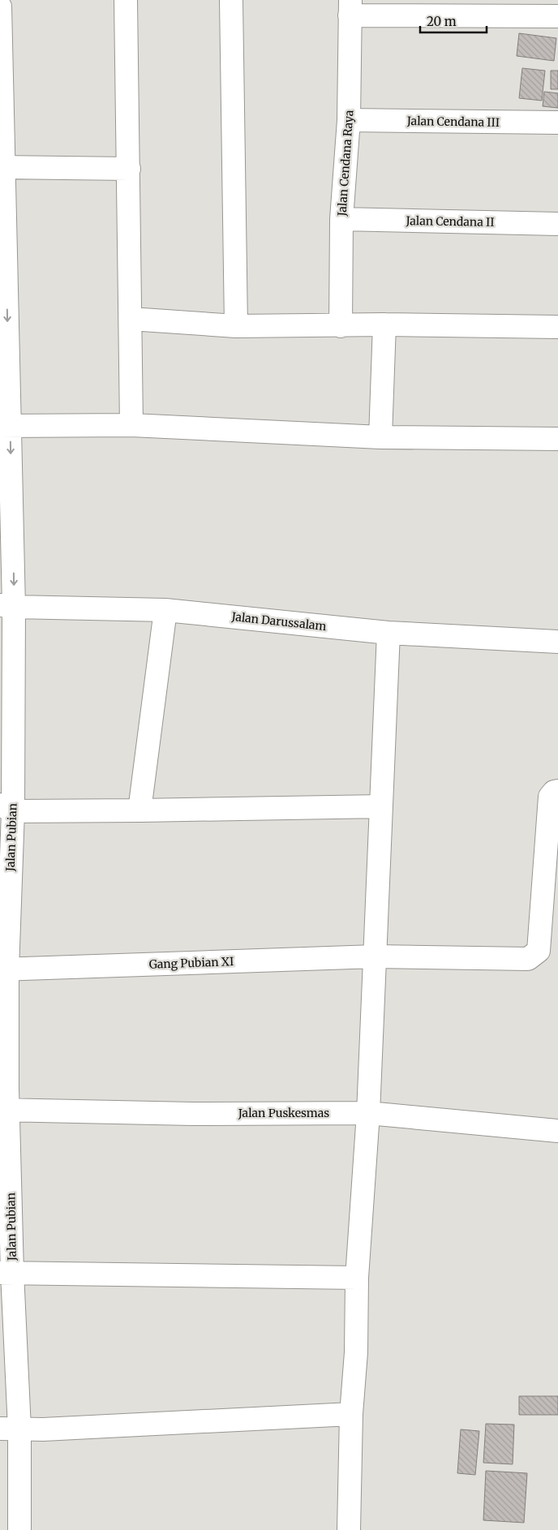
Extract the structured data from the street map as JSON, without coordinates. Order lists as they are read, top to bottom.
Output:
{
  "streets": {
    "street": [
      "Jalan Cendana III",
      "Jalan Cendana Raya",
      "Jalan Cendana II",
      "Jalan Darussalam",
      "Jalan Pubian",
      "Gang Pubian XI",
      "Jalan Puskesmas"
    ]
  },
  "crossings": [
    ["Jalan Cendana III", "Jalan Cendana Raya"],
    ["Jalan Cendana Raya", "Jalan Cendana II"],
    ["Jalan Darussalam", "Jalan Pubian"],
    ["Jalan Pubian", "Gang Pubian XI"],
    ["Jalan Pubian", "Jalan Puskesmas"]
  ],
  "scale_bar": "20 m"
}
